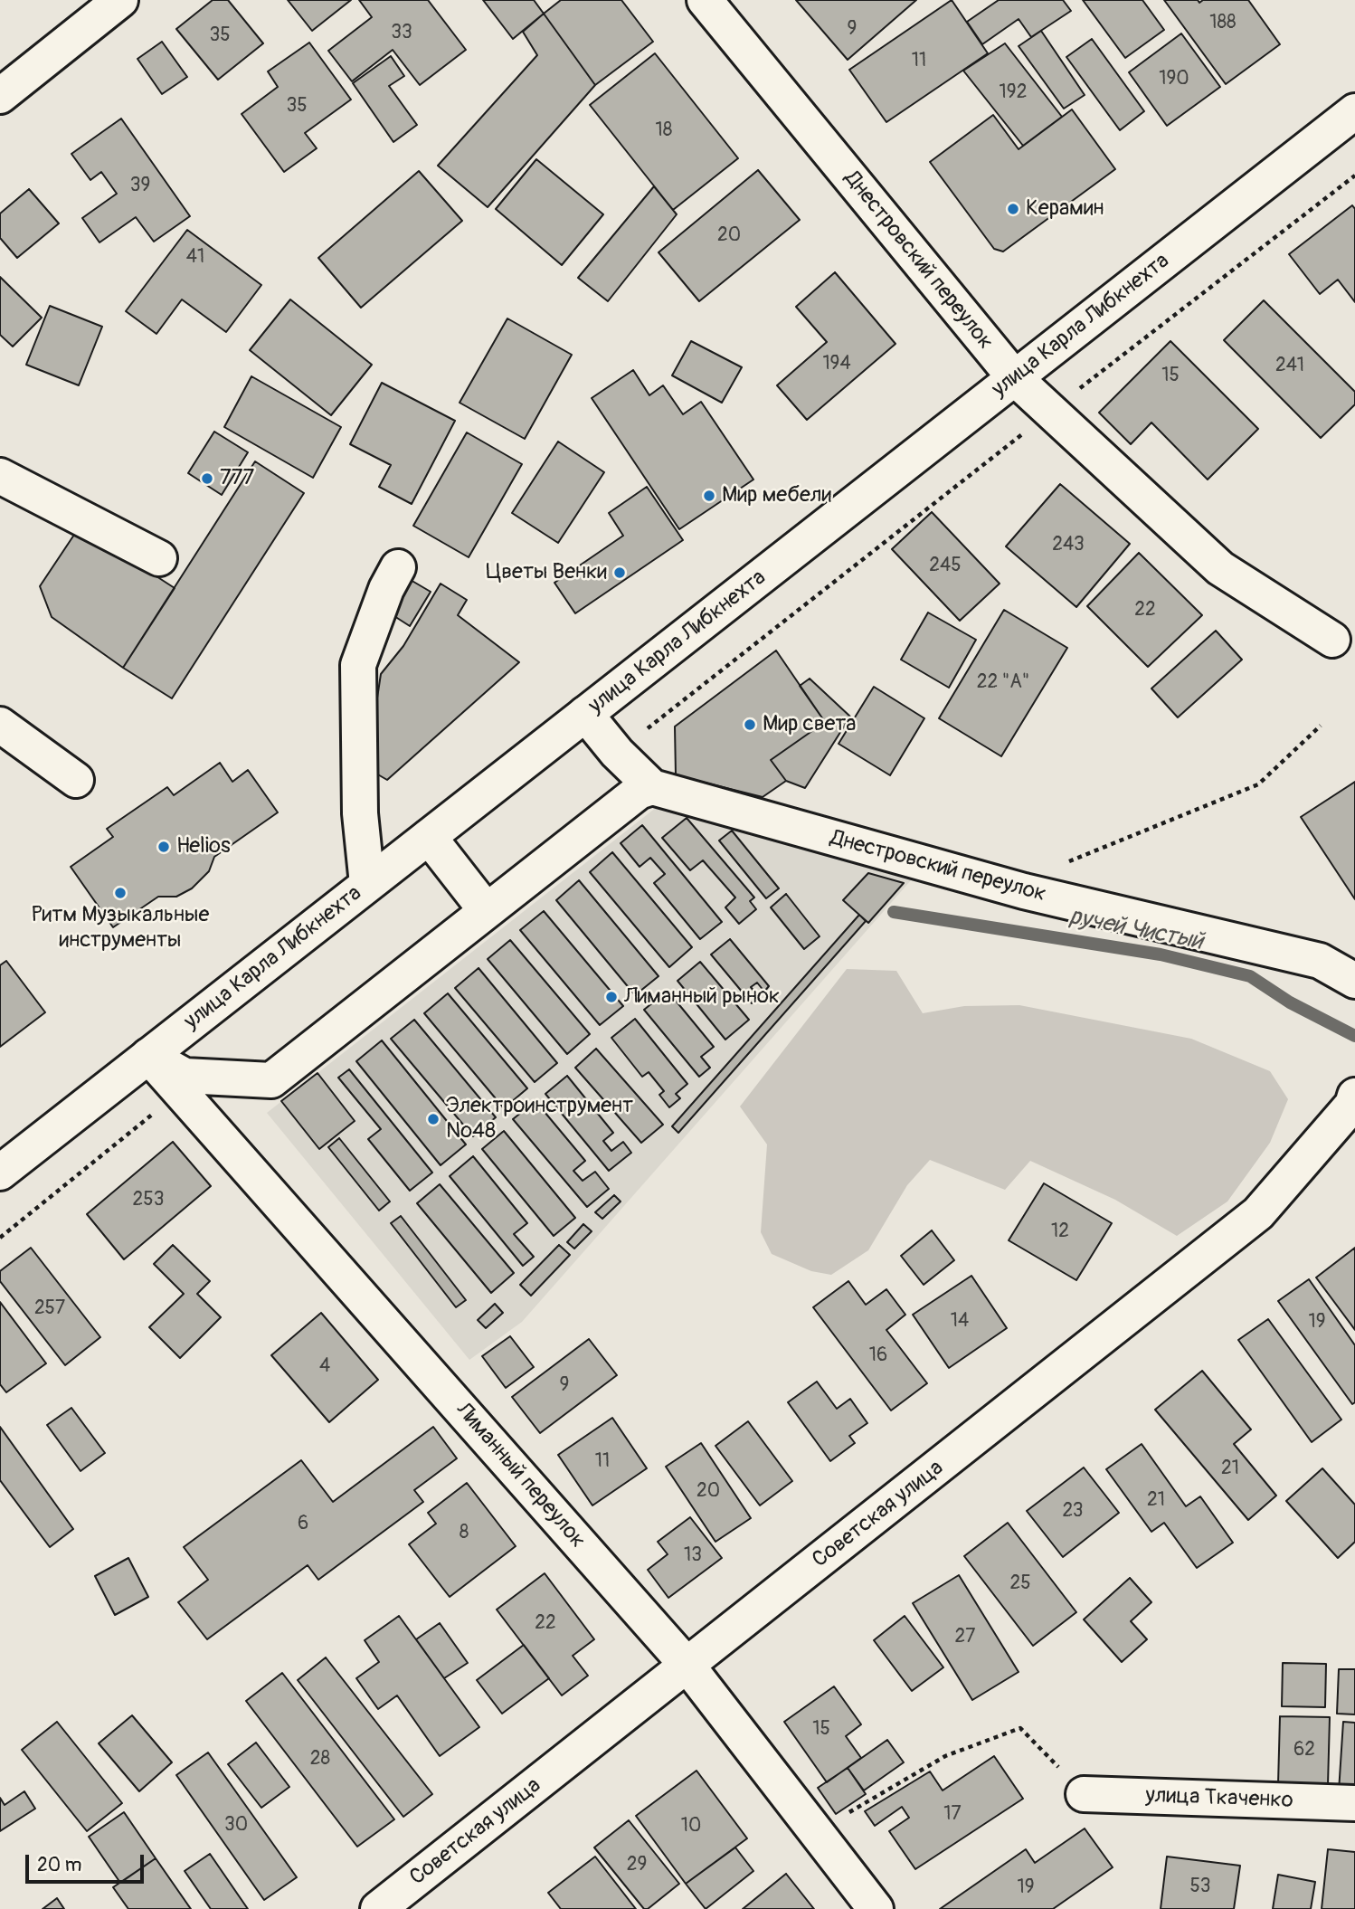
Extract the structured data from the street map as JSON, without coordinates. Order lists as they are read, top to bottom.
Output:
{
  "streets": {
    "street": [
      "Днестровский переулок",
      "улица Карла Либкнехта",
      "Лиманный переулок",
      "Советская улица",
      "улица Ткаченко"
    ]
  },
  "crossings": [
    ["Днестровский переулок", "улица Карла Либкнехта"],
    ["улица Карла Либкнехта", "Лиманный переулок"],
    ["Лиманный переулок", "Советская улица"]
  ],
  "water": ["ручей Чистый"],
  "places": [
    "Керамин",
    "777",
    "Мир мебели",
    "Цветы Венки",
    "Мир света",
    "Helios",
    "Ритм Музыкальные инструменты",
    "Лиманный рынок",
    "Электроинструмент №48"
  ],
  "house_numbers": [
    "188",
    "9",
    "33",
    "35",
    "11",
    "190",
    "192",
    "35",
    "18",
    "39",
    "20",
    "41",
    "194",
    "241",
    "15",
    "243",
    "245",
    "22",
    "22 \"А\"",
    "253",
    "12",
    "257",
    "14",
    "19",
    "16",
    "4",
    "9",
    "11",
    "21",
    "20",
    "21",
    "23",
    "6",
    "8",
    "13",
    "25",
    "22",
    "27",
    "15",
    "62",
    "28",
    "17",
    "30",
    "10",
    "29",
    "53",
    "19"
  ],
  "scale_bar": "20 m"
}
